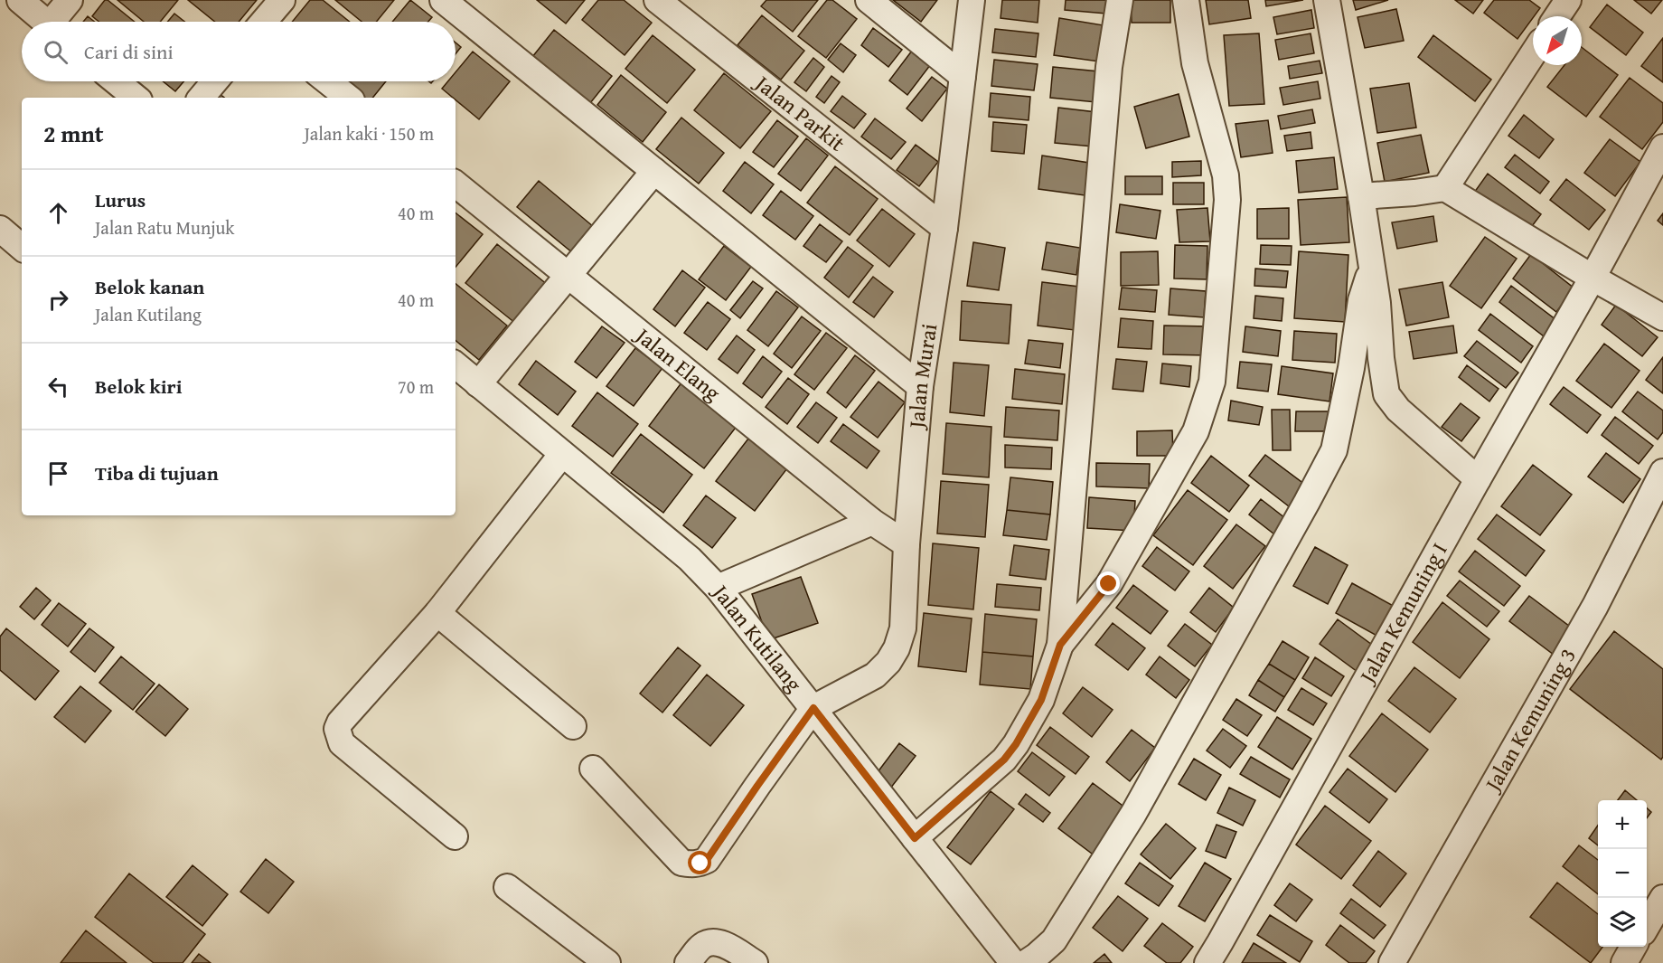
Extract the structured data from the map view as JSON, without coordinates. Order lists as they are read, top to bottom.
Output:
{
  "streets": {
    "street": [
      "Jalan Parkit",
      "Jalan Elang",
      "Jalan Murai",
      "Jalan Kemuning I",
      "Jalan Kutilang",
      "Jalan Kemuning 3"
    ]
  },
  "crossings": [
    ["Jalan Parkit", "Jalan Murai"],
    ["Jalan Elang", "Jalan Murai"],
    ["Jalan Murai", "Jalan Kutilang"]
  ],
  "north": "bottom left",
  "page": {
    "search": "Cari di sini",
    "heading": ["2 mnt", "Jalan kaki · 150 m"],
    "list": [
      ["Lurus", "Jalan Ratu Munjuk", "40 m"],
      ["Belok kanan", "Jalan Kutilang", "40 m"],
      ["Belok kiri", "70 m"],
      "Tiba di tujuan"
    ],
    "map_buttons": ["+", "−"]
  }
}
